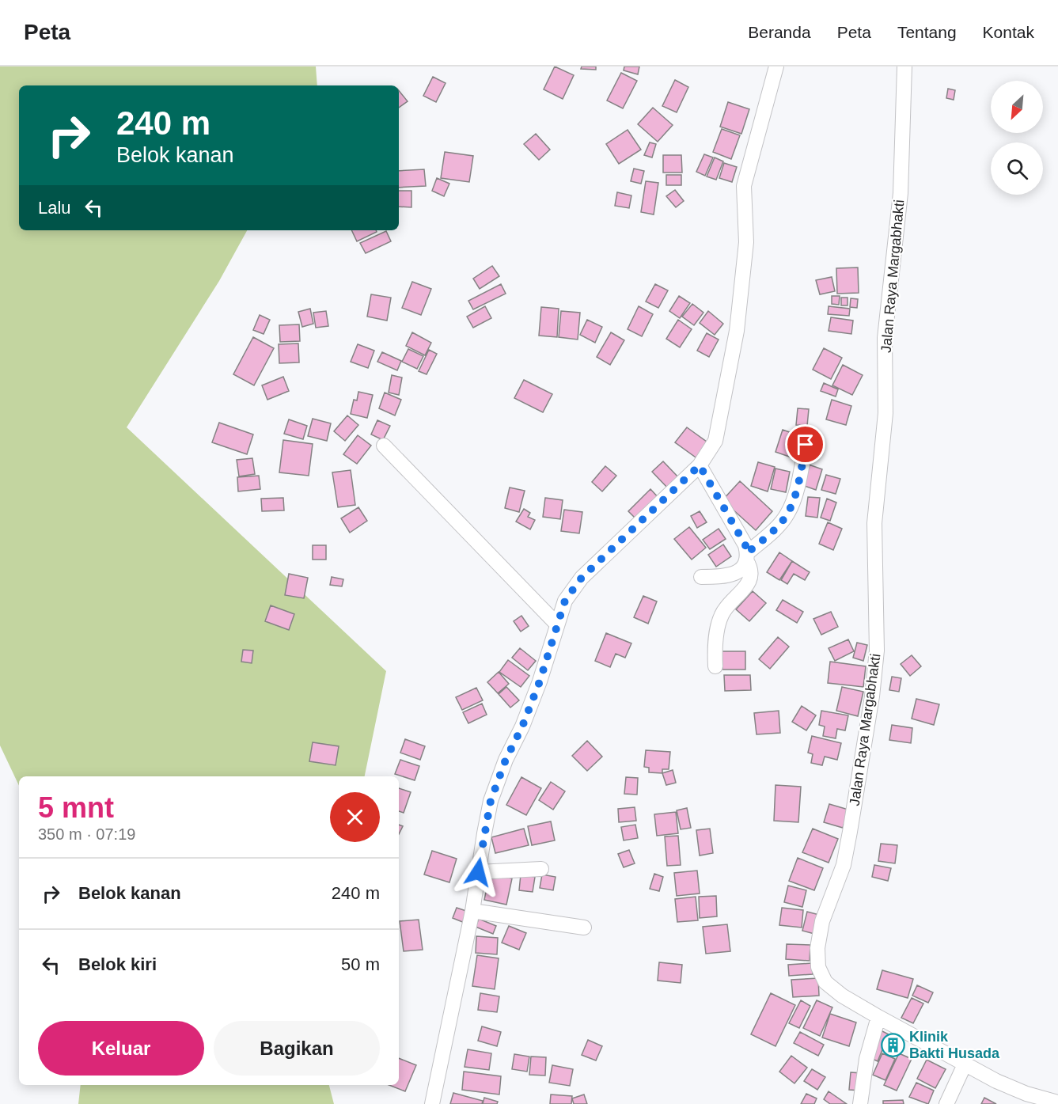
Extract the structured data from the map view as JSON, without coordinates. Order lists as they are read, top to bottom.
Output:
{
  "streets": {
    "street": ["Jalan Raya Margabhakti"]
  },
  "places": {
    "building": ["Klinik Bakti Husada"]
  },
  "north": "bottom left",
  "page": {
    "header": "Peta",
    "nav": [
      "Beranda",
      "Peta",
      "Tentang",
      "Kontak"
    ],
    "turn": ["240 m", "Belok kanan"],
    "then": "Lalu",
    "heading": ["5 mnt", "350 m · 07:19"],
    "list": [
      {
        "name": "Belok kanan",
        "value": "240 m"
      },
      {
        "name": "Belok kiri",
        "value": "50 m"
      }
    ],
    "buttons": ["Keluar", "Bagikan"]
  }
}
